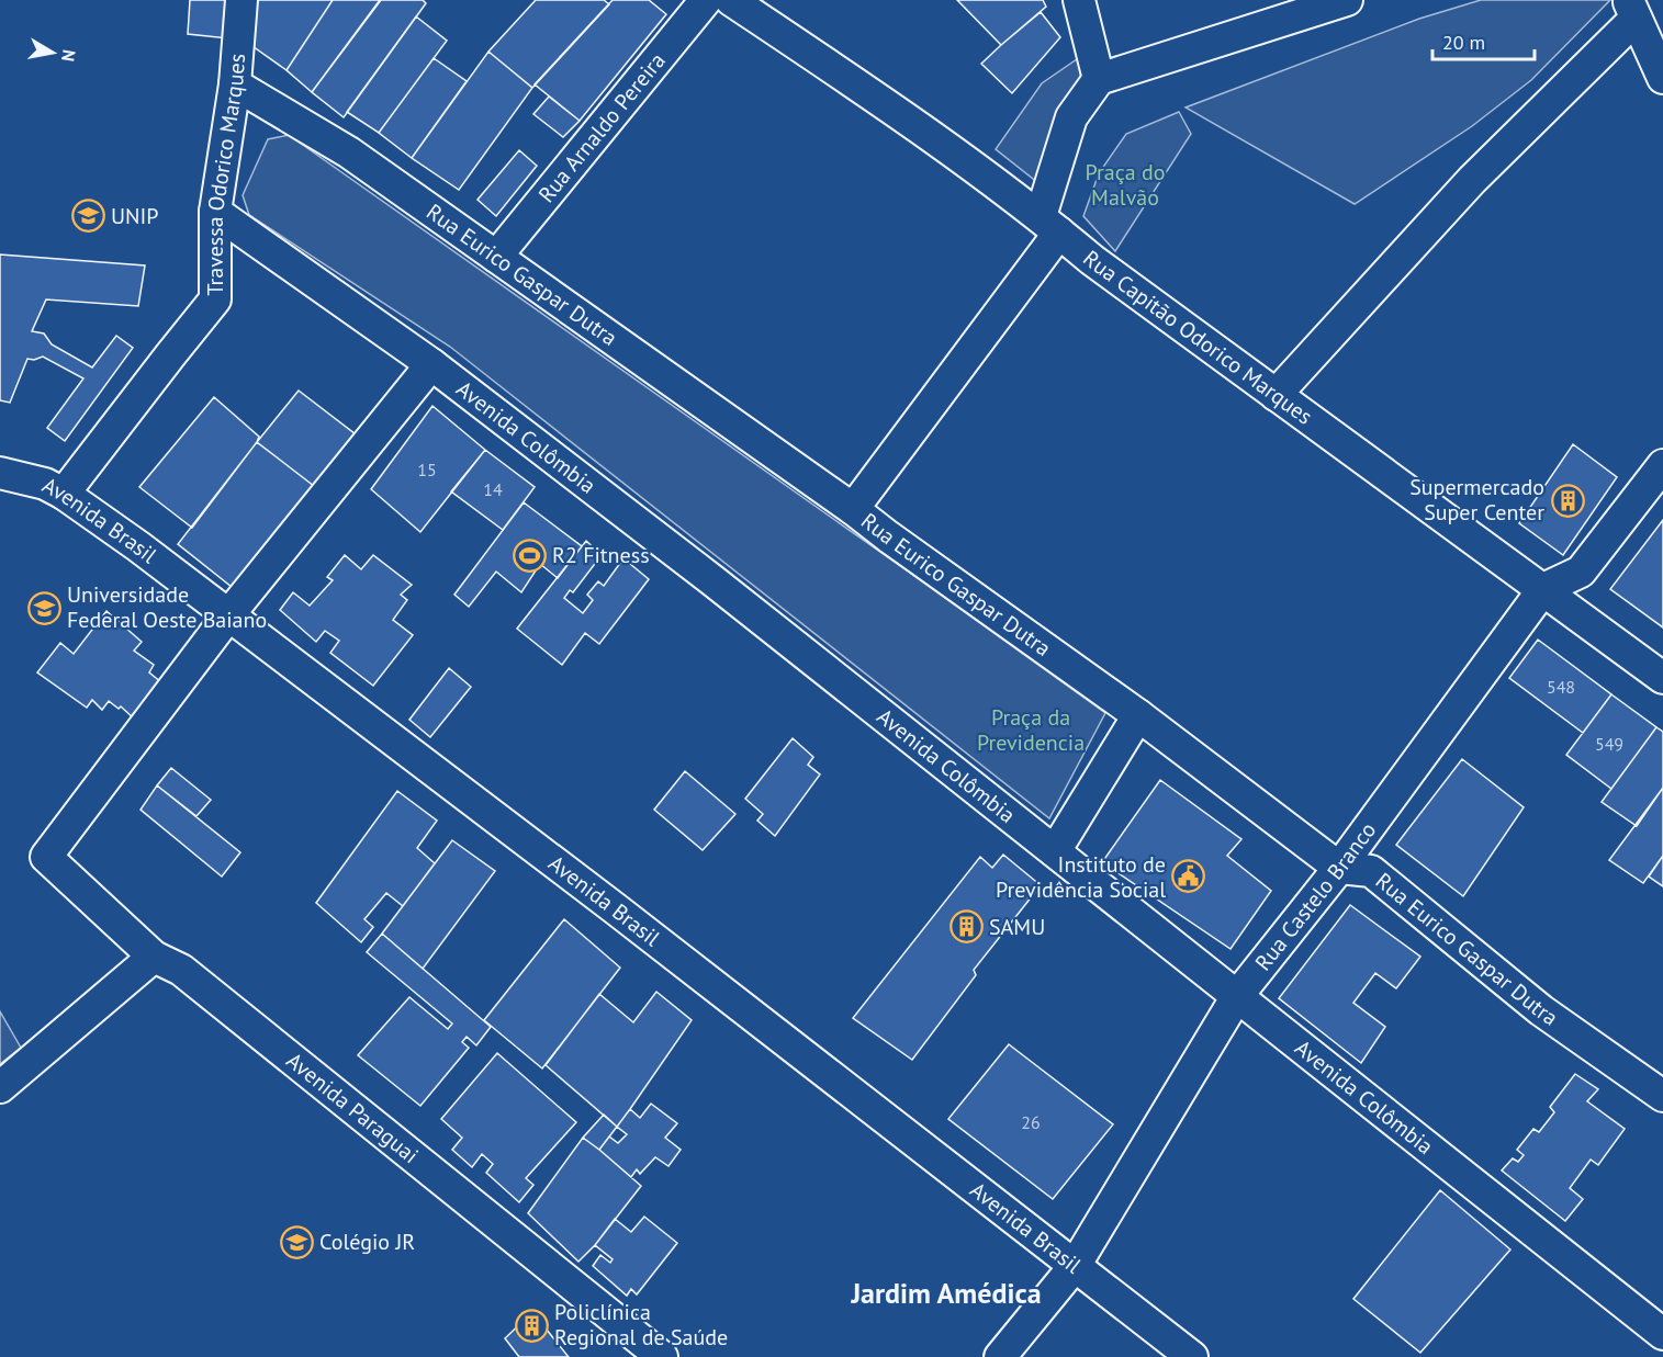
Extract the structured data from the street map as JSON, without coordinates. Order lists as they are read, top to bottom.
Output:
{
  "streets": {
    "street": [
      "Rua Arnaldo Pereira",
      "Travessa Odorico Marques",
      "Rua Eurico Gaspar Dutra",
      "Rua Capitão Odorico Marques",
      "Avenida Colômbia",
      "Avenida Brasil",
      "Rua Castelo Branco",
      "Avenida Paraguai"
    ]
  },
  "crossings": [
    ["Rua Arnaldo Pereira", "Rua Eurico Gaspar Dutra"],
    ["Travessa Odorico Marques", "Rua Eurico Gaspar Dutra"],
    ["Travessa Odorico Marques", "Avenida Colômbia"],
    ["Travessa Odorico Marques", "Avenida Brasil"],
    ["Rua Eurico Gaspar Dutra", "Rua Castelo Branco"],
    ["Rua Capitão Odorico Marques", "Rua Castelo Branco"],
    ["Avenida Colômbia", "Rua Castelo Branco"],
    ["Avenida Brasil", "Rua Castelo Branco"],
    ["Avenida Brasil", "Avenida Paraguai"]
  ],
  "districts": ["Jardim Amédica"],
  "parks": ["Praça do Malvão", "Praça da Previdencia"],
  "places": {
    "school or university": ["UNIP", "Universidade Federal Oeste Baiano", "Colégio JR"],
    "building": ["Supermercado Super Center", "SAMU", "Policlínica Regional de Saúde"],
    "sports": ["R2 Fitness"],
    "public building": ["Instituto de Previdência Social"]
  },
  "house_numbers": [
    "15",
    "14",
    "548",
    "549",
    "26"
  ],
  "scale_bar": "20 m",
  "north": "right"
}
